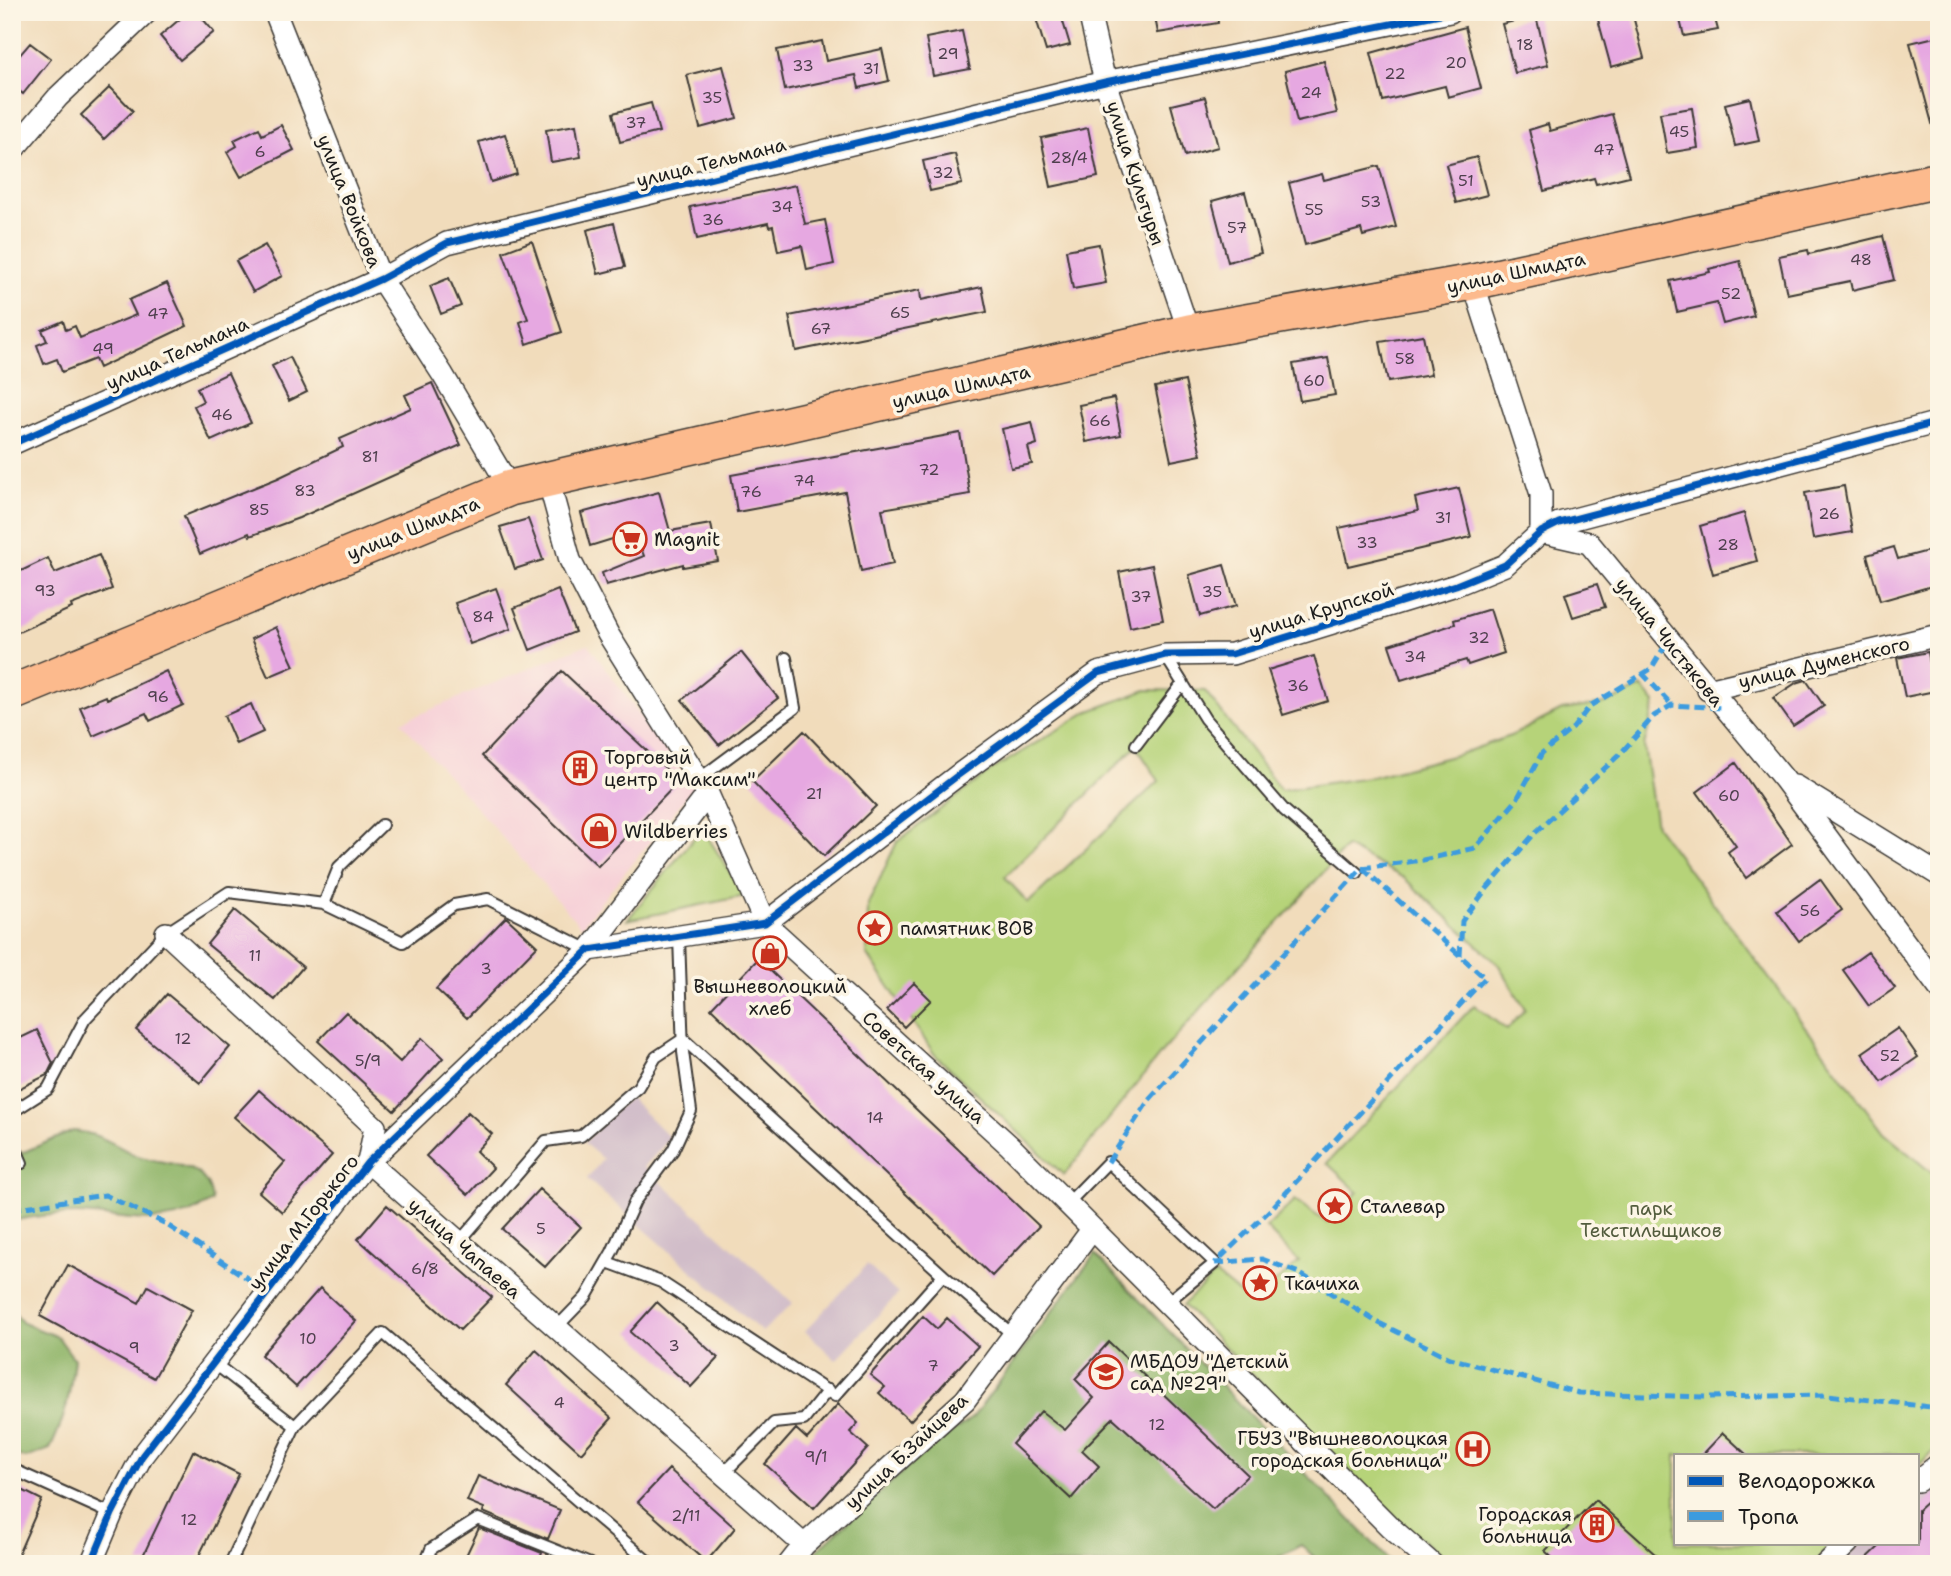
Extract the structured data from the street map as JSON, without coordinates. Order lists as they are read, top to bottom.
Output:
{
  "streets": {
    "main road": ["улица Шмидта"],
    "street": [
      "улица Тельмана",
      "улица Культуры",
      "улица Войкова",
      "улица Крупской",
      "улица Чистякова",
      "улица Думенского",
      "Советская улица",
      "улица М.Горького",
      "улица Чапаева",
      "улица Б.Зайцева"
    ]
  },
  "crossings": [
    ["улица Тельмана", "улица Культуры"],
    ["улица Тельмана", "улица Войкова"],
    ["улица Культуры", "улица Шмидта"],
    ["улица Войкова", "улица Шмидта"],
    ["улица Шмидта", "Советская улица"],
    ["улица Крупской", "улица Чистякова"],
    ["улица Крупской", "Советская улица"],
    ["улица Чистякова", "улица Думенского"],
    ["Советская улица", "улица М.Горького"],
    ["Советская улица", "улица Б.Зайцева"],
    ["улица М.Горького", "улица Чапаева"],
    ["улица Чапаева", "улица Б.Зайцева"]
  ],
  "parks": ["парк Текстильщиков"],
  "places": {
    "supermarket": ["Magnit"],
    "building": ["Торговый центр \"Максим\"", "Городская больница"],
    "shop": ["Wildberries", "Вышневолоцкий хлеб"],
    "place": ["памятник ВОВ", "Сталевар", "Ткачиха"],
    "school or university": ["МБДОУ \"Детский сад №29\""],
    "hospital": ["ГБУЗ \"Вышневолоцкая городская больница\""]
  },
  "house_numbers": [
    "18",
    "29",
    "20",
    "33",
    "31",
    "22",
    "24",
    "35",
    "37",
    "45",
    "47",
    "6",
    "28/4",
    "32",
    "51",
    "53",
    "34",
    "55",
    "36",
    "57",
    "48",
    "52",
    "65",
    "47",
    "67",
    "49",
    "58",
    "60",
    "46",
    "66",
    "81",
    "72",
    "74",
    "83",
    "76",
    "85",
    "26",
    "31",
    "33",
    "28",
    "93",
    "35",
    "37",
    "84",
    "32",
    "34",
    "36",
    "96",
    "21",
    "60",
    "56",
    "11",
    "3",
    "12",
    "52",
    "5/9",
    "14",
    "5",
    "6/8",
    "10",
    "3",
    "9",
    "7",
    "4",
    "12",
    "9/1",
    "2/11",
    "12"
  ],
  "legend": ["Велодорожка", "Тропа"]
}
